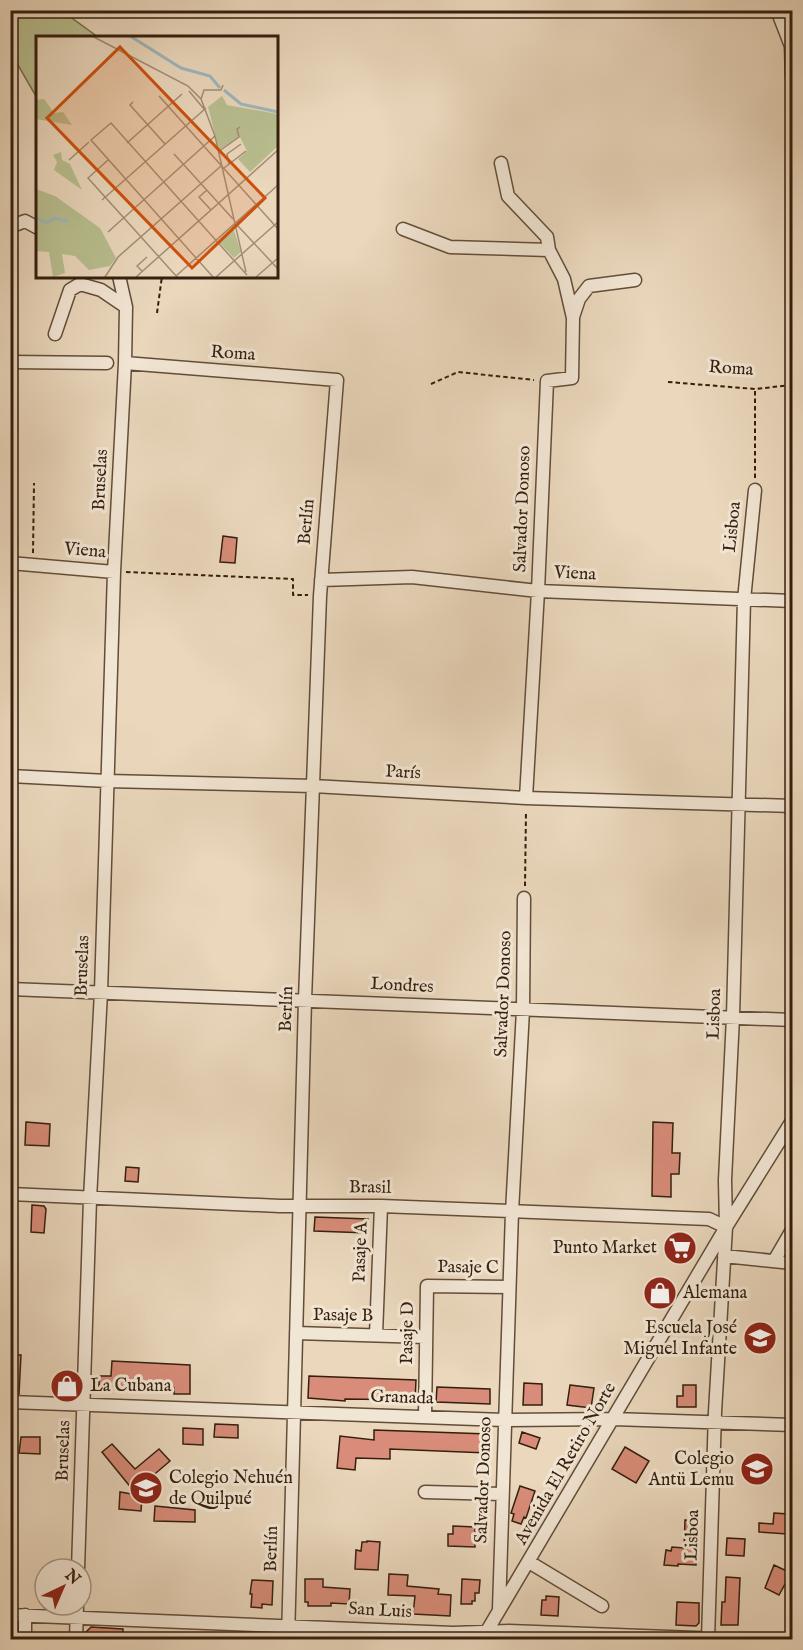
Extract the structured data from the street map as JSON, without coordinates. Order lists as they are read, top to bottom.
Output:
{
  "streets": {
    "street": [
      "Roma",
      "Bruselas",
      "Salvador Donoso",
      "Berlín",
      "Lisboa",
      "Viena",
      "París",
      "Londres",
      "Brasil",
      "Pasaje A",
      "Pasaje C",
      "Pasaje B",
      "Pasaje D",
      "Granada",
      "Avenida El Retiro Norte",
      "San Luis"
    ]
  },
  "crossings": [
    ["Roma", "Bruselas"],
    ["Roma", "Berlín"],
    ["Roma", "Lisboa"],
    ["Bruselas", "Viena"],
    ["Bruselas", "París"],
    ["Bruselas", "Londres"],
    ["Bruselas", "Brasil"],
    ["Bruselas", "Granada"],
    ["Salvador Donoso", "Viena"],
    ["Salvador Donoso", "París"],
    ["Salvador Donoso", "Londres"],
    ["Salvador Donoso", "Brasil"],
    ["Salvador Donoso", "Pasaje C"],
    ["Salvador Donoso", "Granada"],
    ["Salvador Donoso", "Avenida El Retiro Norte"],
    ["Berlín", "Viena"],
    ["Berlín", "París"],
    ["Berlín", "Londres"],
    ["Berlín", "Brasil"],
    ["Berlín", "Pasaje B"],
    ["Berlín", "Granada"],
    ["Berlín", "San Luis"],
    ["Lisboa", "Viena"],
    ["Lisboa", "París"],
    ["Lisboa", "Londres"],
    ["Lisboa", "Brasil"],
    ["Lisboa", "Granada"],
    ["Lisboa", "Avenida El Retiro Norte"],
    ["Lisboa", "San Luis"],
    ["Brasil", "Pasaje A"],
    ["Brasil", "Avenida El Retiro Norte"],
    ["Pasaje A", "Pasaje B"],
    ["Pasaje C", "Pasaje D"],
    ["Pasaje B", "Pasaje D"],
    ["Pasaje D", "Granada"],
    ["Granada", "Avenida El Retiro Norte"],
    ["Avenida El Retiro Norte", "San Luis"]
  ],
  "places": {
    "supermarket": ["Punto Market"],
    "shop": ["Alemana", "La Cubana"],
    "school or university": ["Escuela José Miguel Infante", "Colegio Antü Lemu", "Colegio Nehuén de Quilpué"]
  },
  "north": "top right"
}
